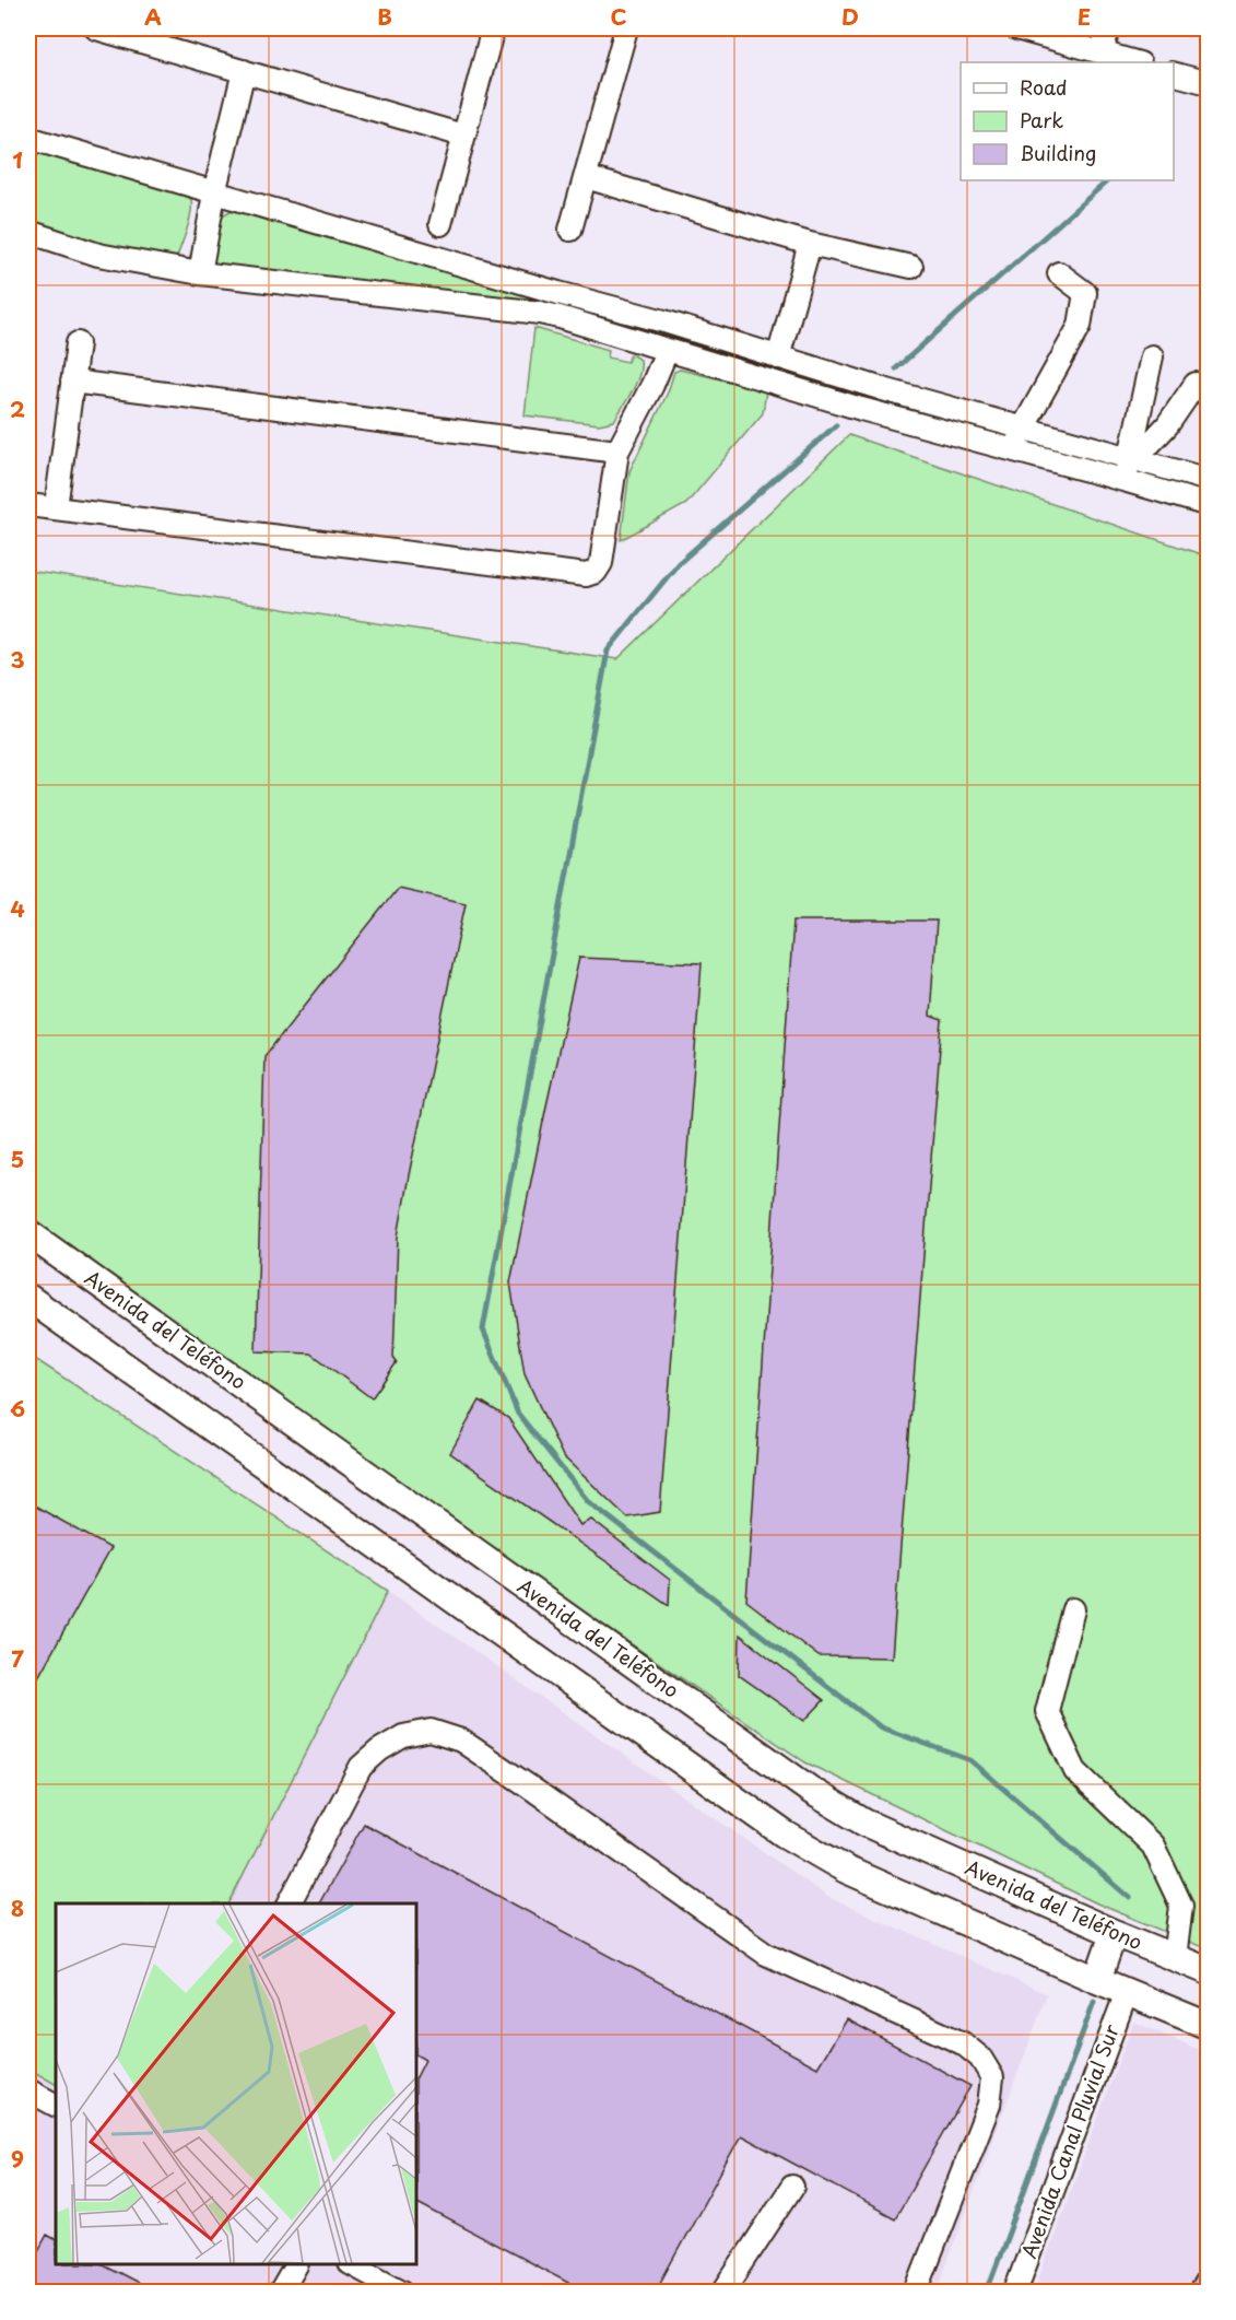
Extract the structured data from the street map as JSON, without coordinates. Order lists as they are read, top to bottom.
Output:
{
  "streets": {
    "main road": ["Avenida del Teléfono"],
    "street": ["Avenida Canal Pluvial Sur"]
  },
  "legend": ["Road", "Park", "Building"],
  "grid": {
    "columns": [
      "A",
      "B",
      "C",
      "D",
      "E"
    ],
    "rows": [
      "1",
      "2",
      "3",
      "4",
      "5",
      "6",
      "7",
      "8",
      "9"
    ]
  }
}
